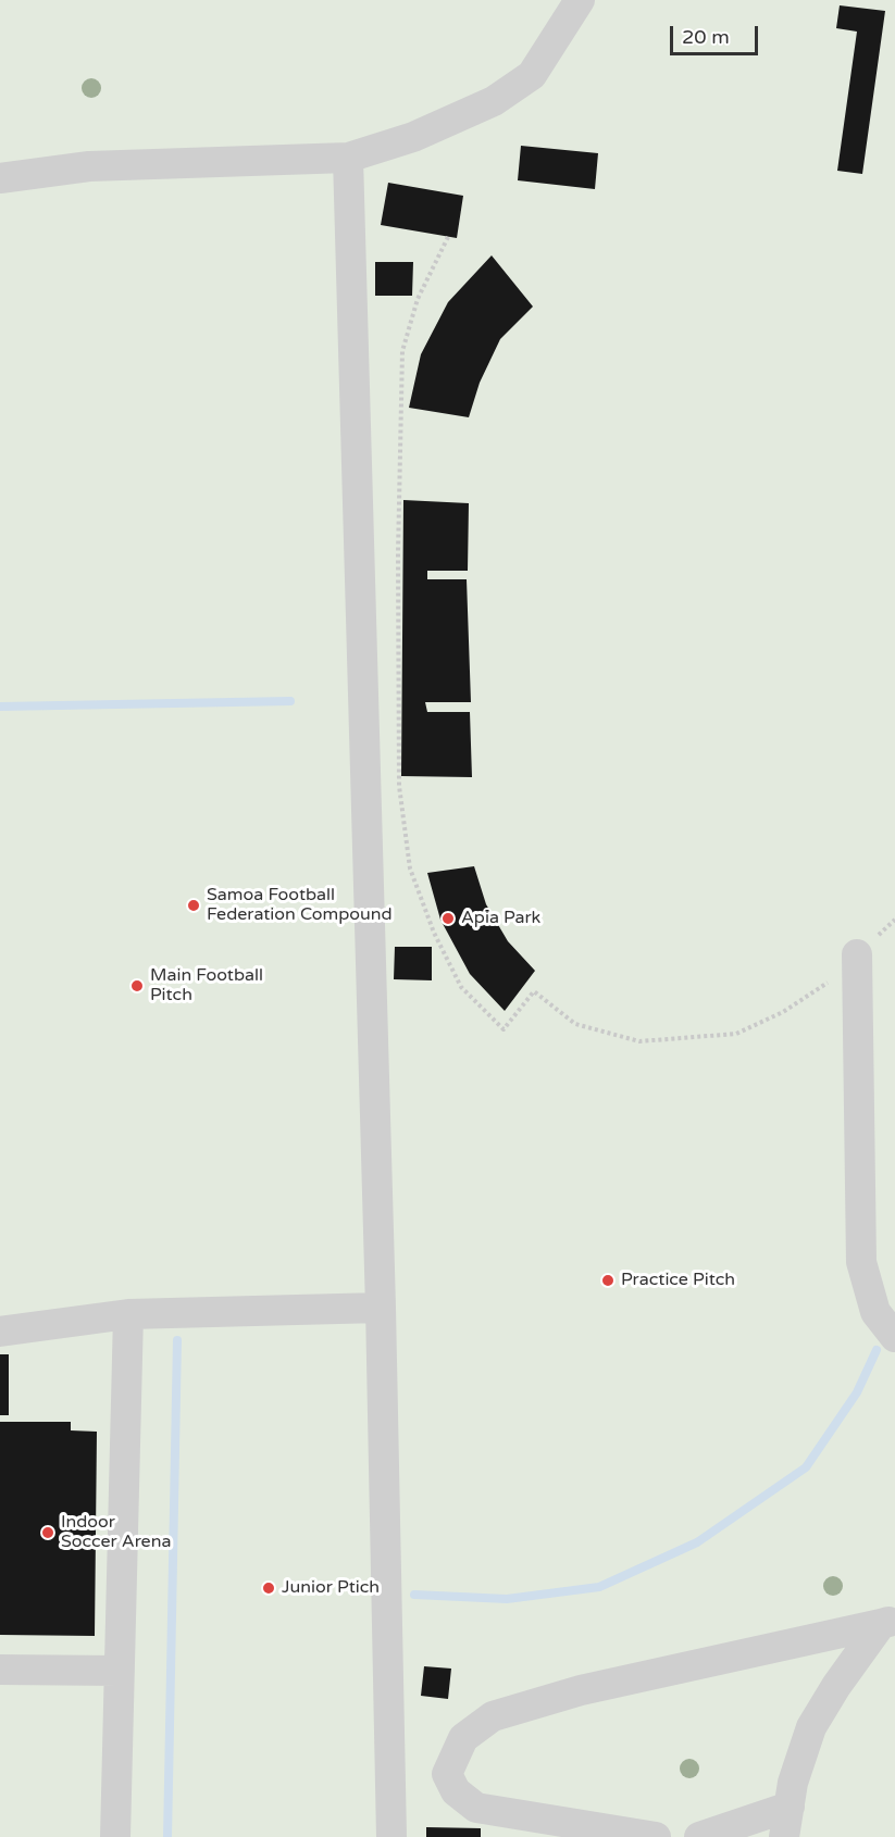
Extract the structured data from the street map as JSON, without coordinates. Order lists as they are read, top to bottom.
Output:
{
  "places": [
    "Samoa Football Federation Compound",
    "Apia Park",
    "Main Football Pitch",
    "Practice Pitch",
    "Indoor Soccer Arena",
    "Junior Ptich"
  ],
  "scale_bar": "20 m"
}
